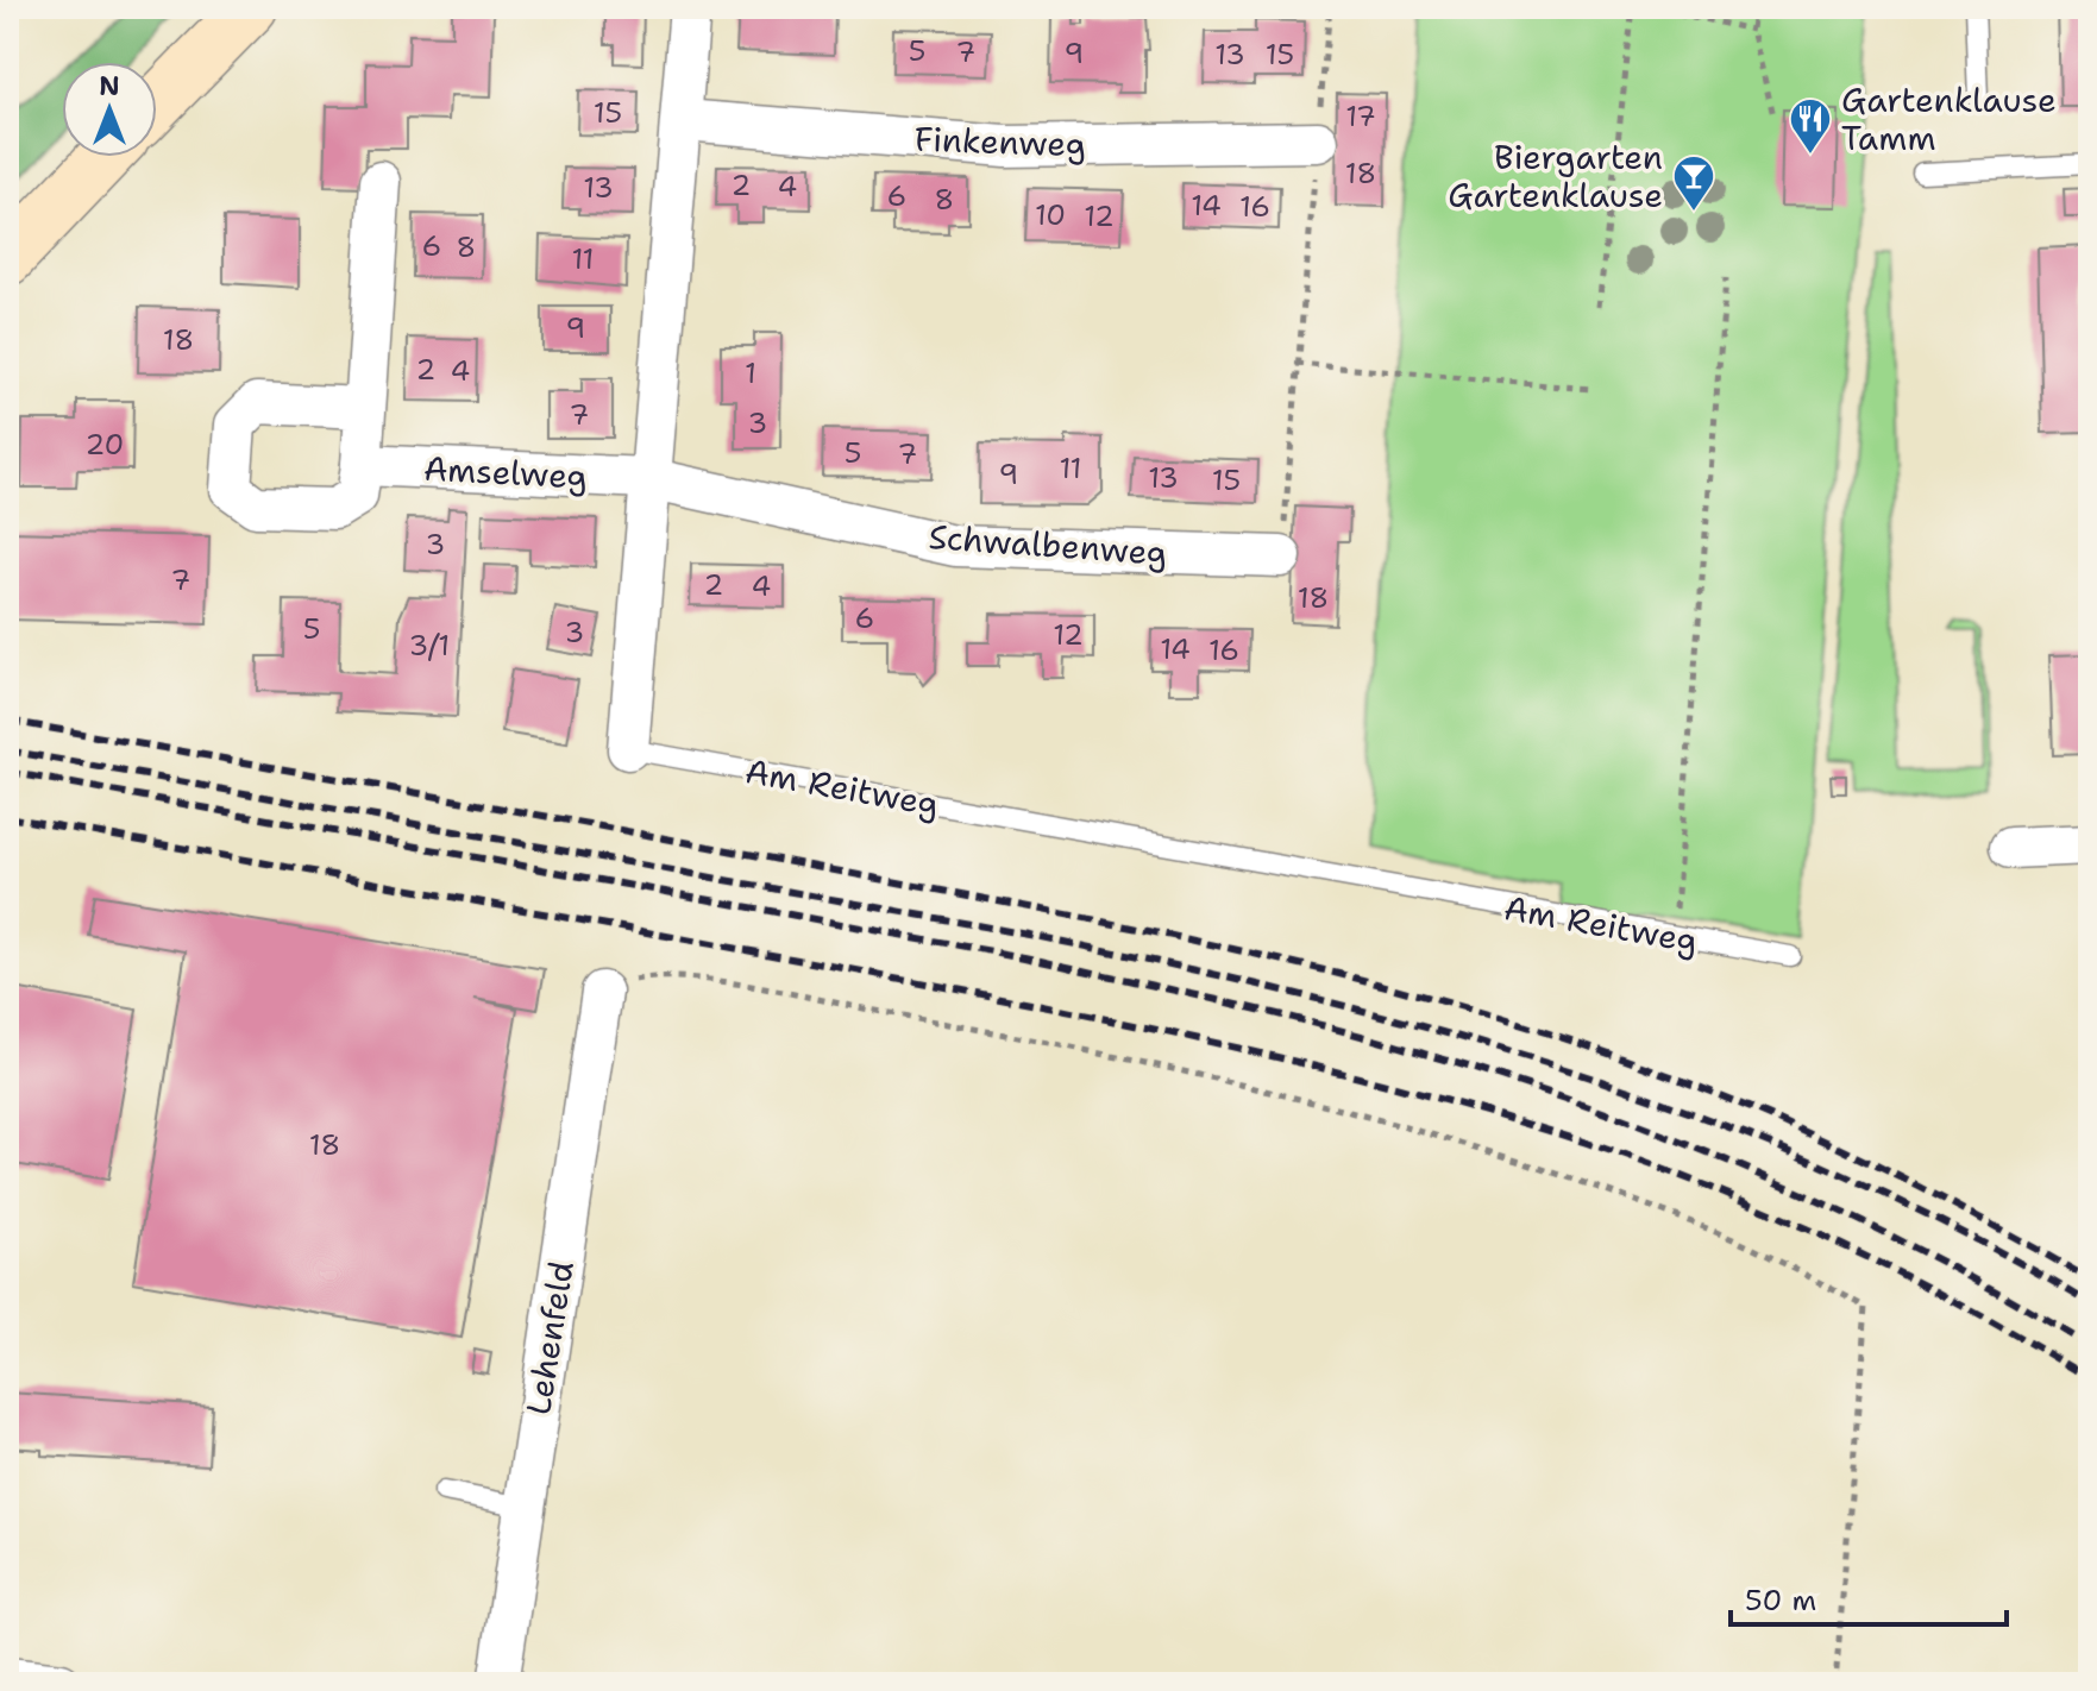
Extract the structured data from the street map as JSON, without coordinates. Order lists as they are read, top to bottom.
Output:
{
  "streets": {
    "street": [
      "Finkenweg",
      "Amselweg",
      "Schwalbenweg",
      "Am Reitweg",
      "Lehenfeld"
    ]
  },
  "crossings": [
    ["Finkenweg", "Am Reitweg"],
    ["Amselweg", "Schwalbenweg"],
    ["Amselweg", "Am Reitweg"],
    ["Schwalbenweg", "Am Reitweg"]
  ],
  "places": {
    "restaurant": ["Gartenklause Tamm"],
    "bar": ["Biergarten Gartenklause"]
  },
  "house_numbers": [
    "5",
    "7",
    "9",
    "13",
    "15",
    "15",
    "17",
    "18",
    "2",
    "4",
    "13",
    "6",
    "8",
    "14",
    "16",
    "10",
    "12",
    "6",
    "8",
    "11",
    "9",
    "18",
    "2",
    "4",
    "1",
    "7",
    "3",
    "20",
    "5",
    "7",
    "11",
    "9",
    "13",
    "15",
    "3",
    "7",
    "2",
    "4",
    "18",
    "6",
    "5",
    "3",
    "12",
    "3/1",
    "14",
    "16",
    "18"
  ],
  "scale_bar": "50 m",
  "north": "top"
}
